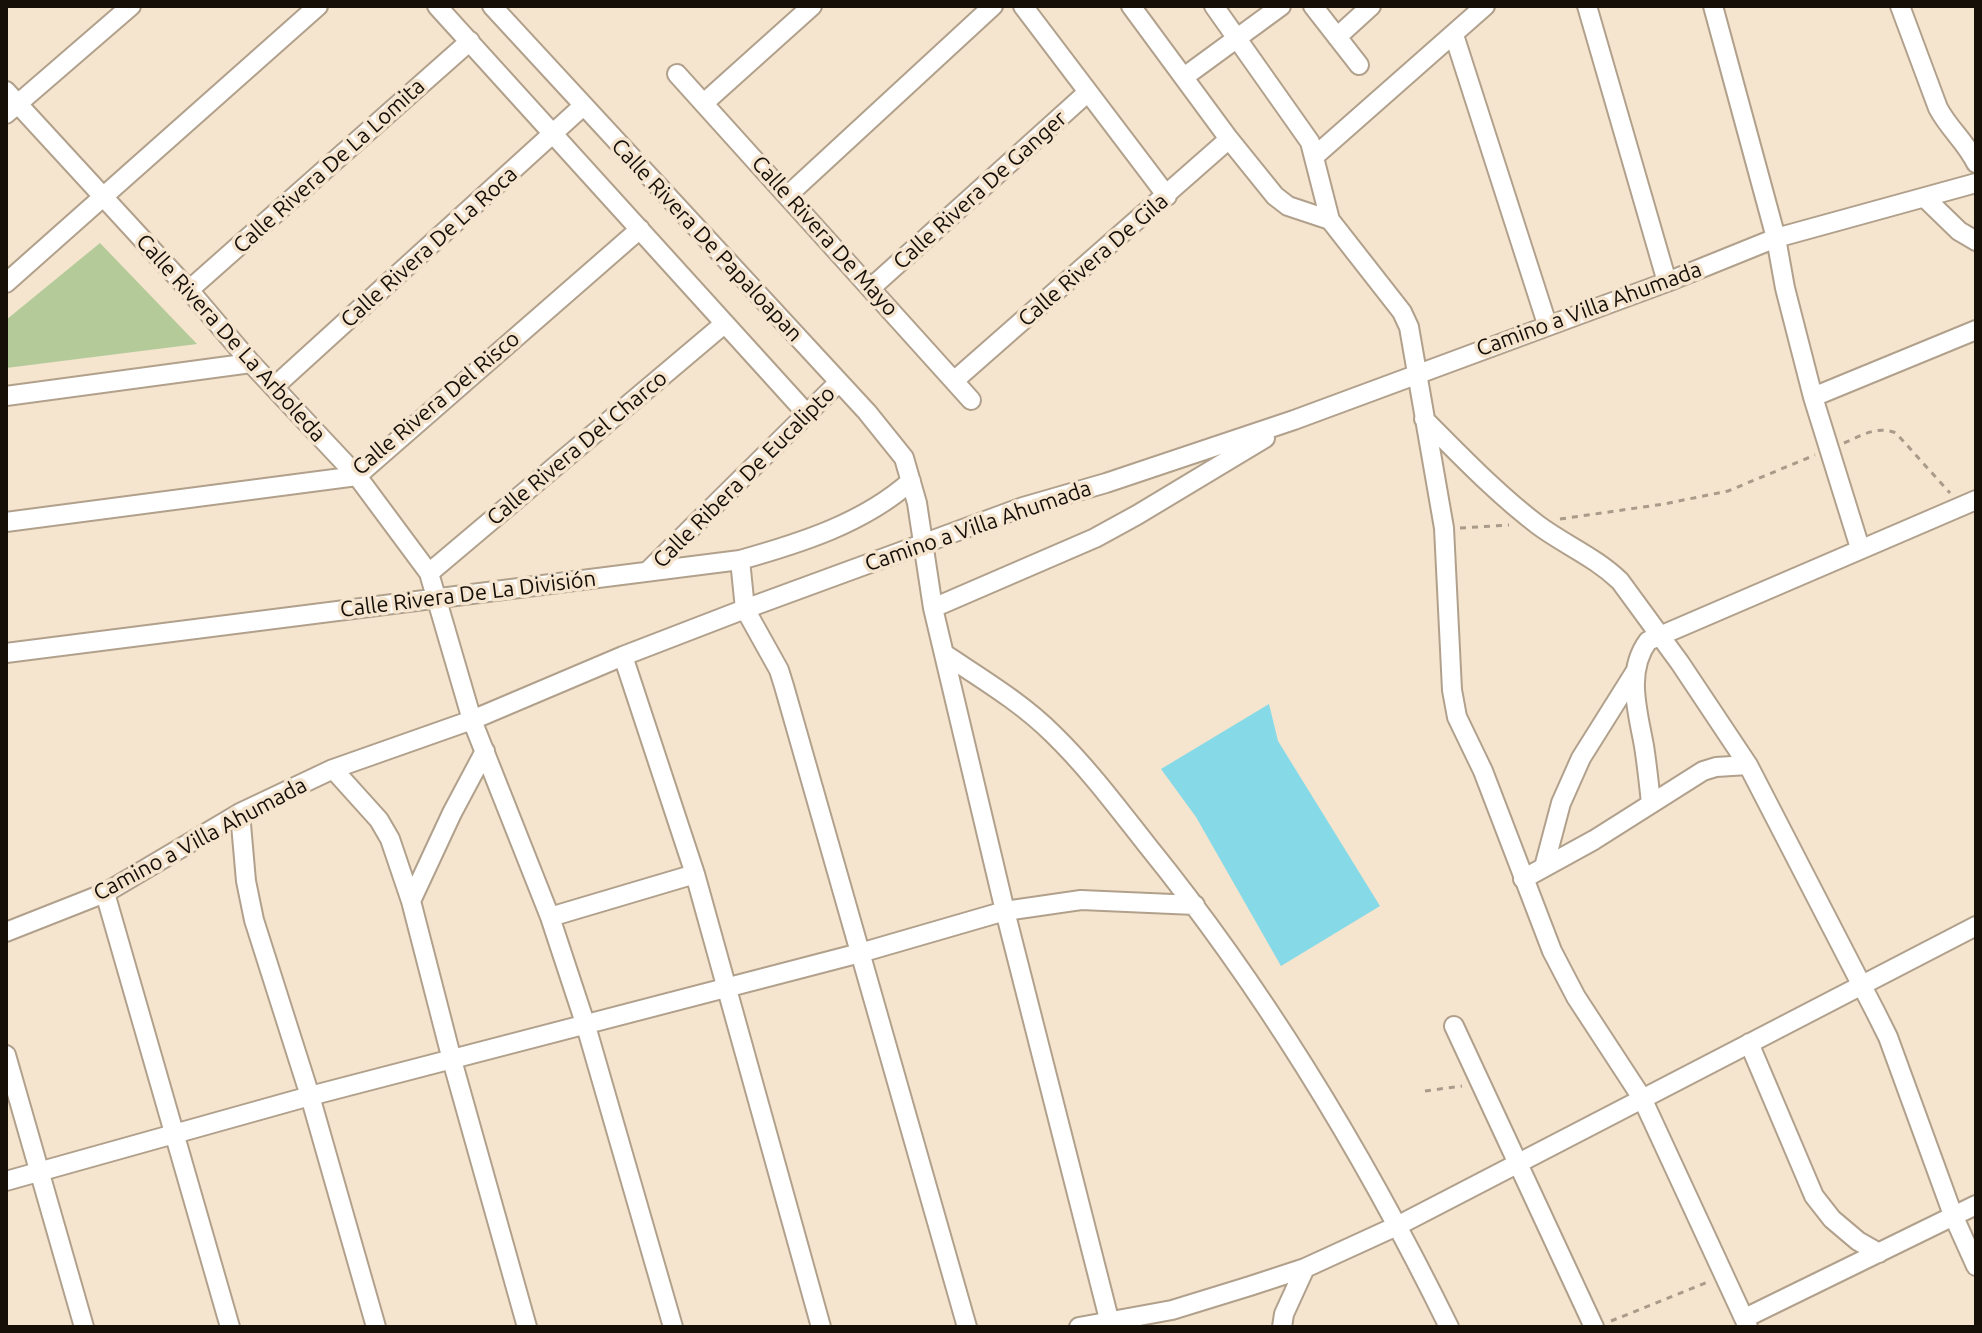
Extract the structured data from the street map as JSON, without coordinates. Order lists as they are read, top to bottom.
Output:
{
  "streets": {
    "street": [
      "Calle Rivera De La Lomita",
      "Calle Rivera De Ganger",
      "Calle Rivera De Mayo",
      "Calle Rivera De Papaloapan",
      "Calle Rivera De La Roca",
      "Calle Rivera De Gila",
      "Camino a Villa Ahumada",
      "Calle Rivera De La Arboleda",
      "Calle Rivera Del Risco",
      "Calle Rivera Del Charco",
      "Calle Ribera De Eucalipto",
      "Calle Rivera De La División"
    ]
  },
  "crossings": [
    ["Calle Rivera De La Lomita", "Calle Rivera De La Arboleda"],
    ["Calle Rivera De Ganger", "Calle Rivera De Mayo"],
    ["Calle Rivera De Mayo", "Calle Rivera De Gila"],
    ["Calle Rivera De Papaloapan", "Calle Rivera De La Roca"],
    ["Calle Rivera De Papaloapan", "Camino a Villa Ahumada"],
    ["Calle Rivera De Papaloapan", "Calle Ribera De Eucalipto"],
    ["Calle Rivera De Papaloapan", "Calle Rivera De La División"],
    ["Calle Rivera De La Roca", "Calle Rivera De La Arboleda"],
    ["Camino a Villa Ahumada", "Calle Rivera De La Arboleda"],
    ["Calle Rivera De La Arboleda", "Calle Rivera Del Risco"],
    ["Calle Rivera De La Arboleda", "Calle Rivera Del Charco"],
    ["Calle Rivera De La Arboleda", "Calle Rivera De La División"],
    ["Calle Ribera De Eucalipto", "Calle Rivera De La División"]
  ]
}
